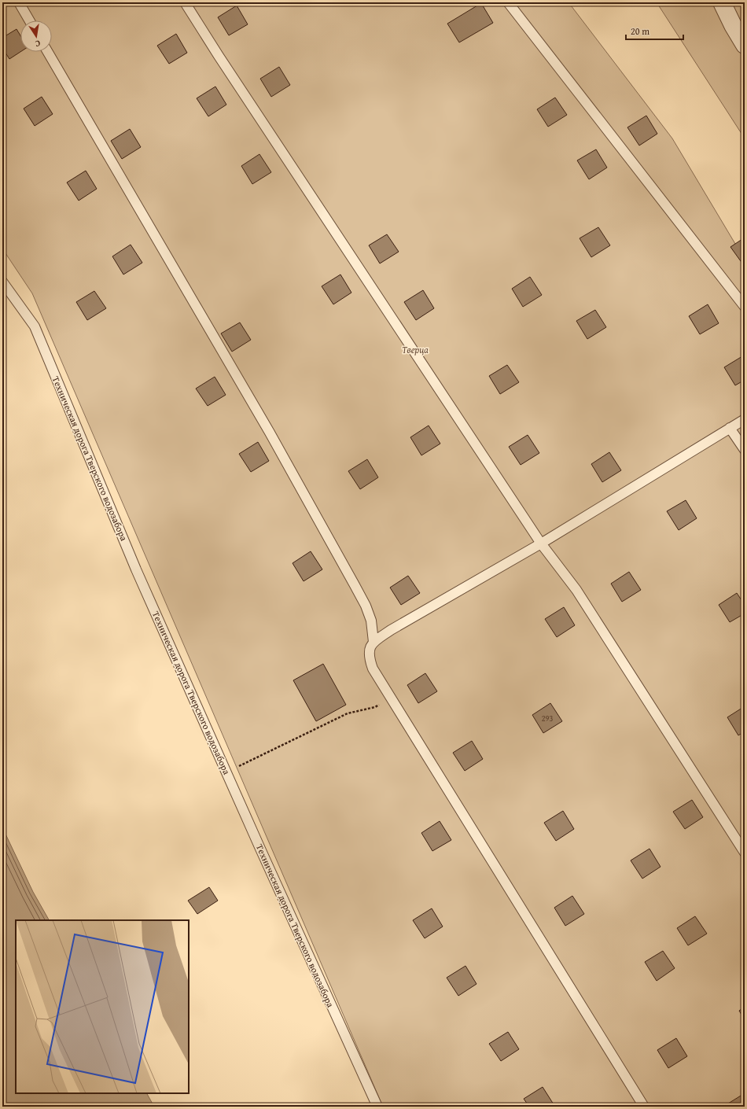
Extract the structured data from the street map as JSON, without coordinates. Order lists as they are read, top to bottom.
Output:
{
  "streets": {
    "lane": ["Техническая дорога Тверского водозабора"]
  },
  "parks": ["Тверца"],
  "house_numbers": ["293"],
  "scale_bar": "20 m",
  "north": "bottom"
}
